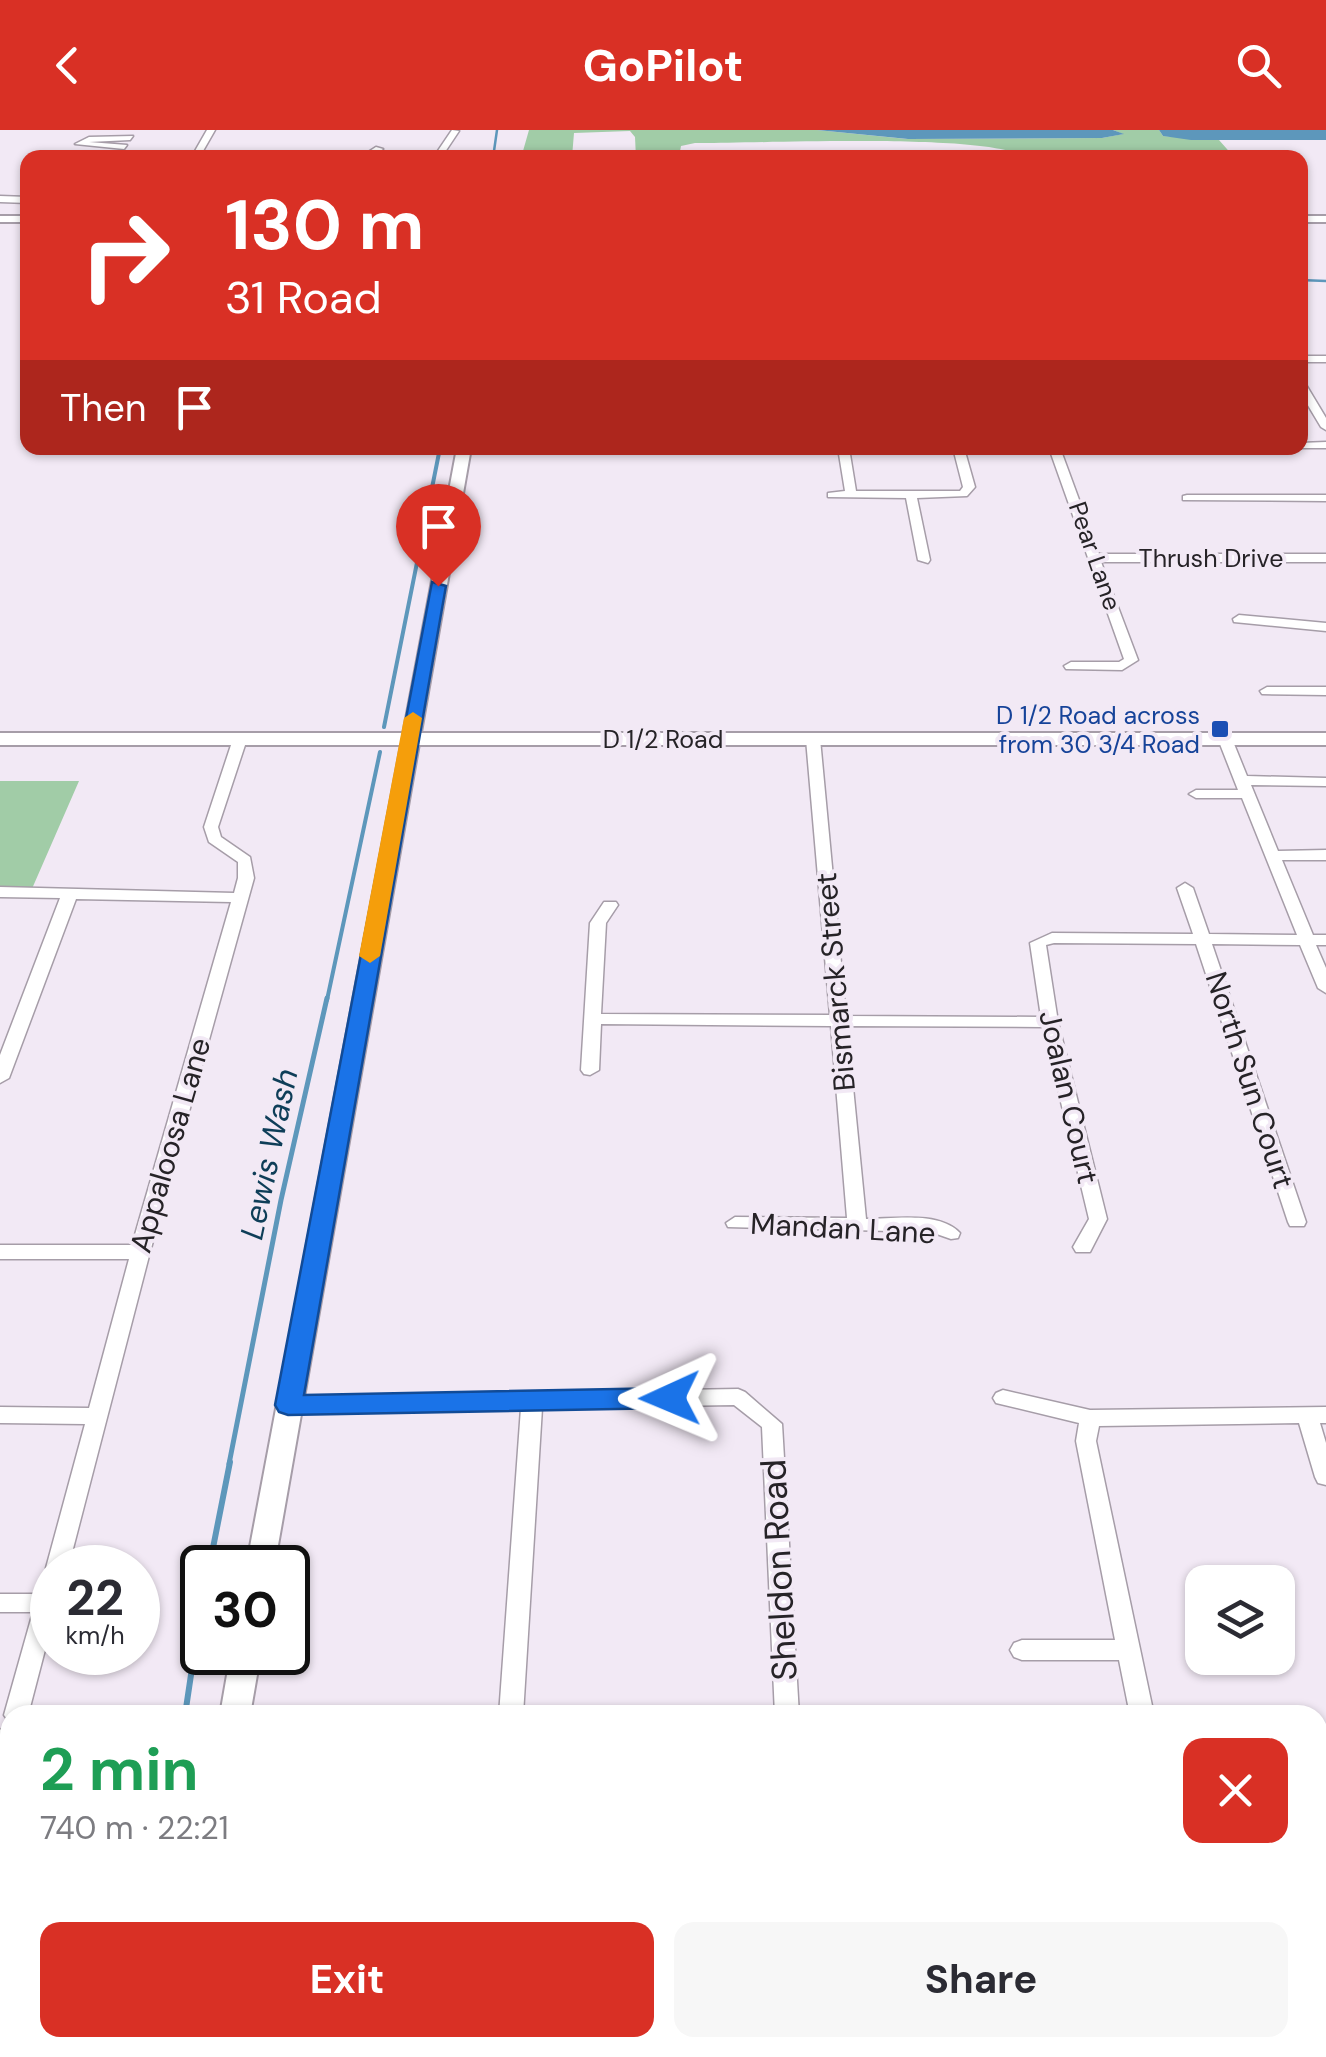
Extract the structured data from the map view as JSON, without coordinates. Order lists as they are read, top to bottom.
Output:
{
  "streets": {
    "main road": ["D 1/2 Road"],
    "street": [
      "Pear Lane",
      "Thrush Drive",
      "Bismarck Street",
      "North Sun Court",
      "Joalan Court",
      "Appaloosa Lane",
      "Mandan Lane",
      "Sheldon Road"
    ]
  },
  "crossings": [
    ["Pear Lane", "Thrush Drive"],
    ["D 1/2 Road", "Bismarck Street"],
    ["D 1/2 Road", "Appaloosa Lane"],
    ["Bismarck Street", "Mandan Lane"],
    ["North Sun Court", "Joalan Court"]
  ],
  "water": ["Lewis Wash"],
  "places": {
    "transit": ["D 1/2 Road across from 30 3/4 Road"]
  },
  "page": {
    "header": "GoPilot",
    "turn": ["130 m", "31 Road"],
    "then": "Then",
    "speed": "22 km/h",
    "limit": "30",
    "heading": ["2 min", "740 m · 22:21"],
    "buttons": ["Exit", "Share"]
  }
}
